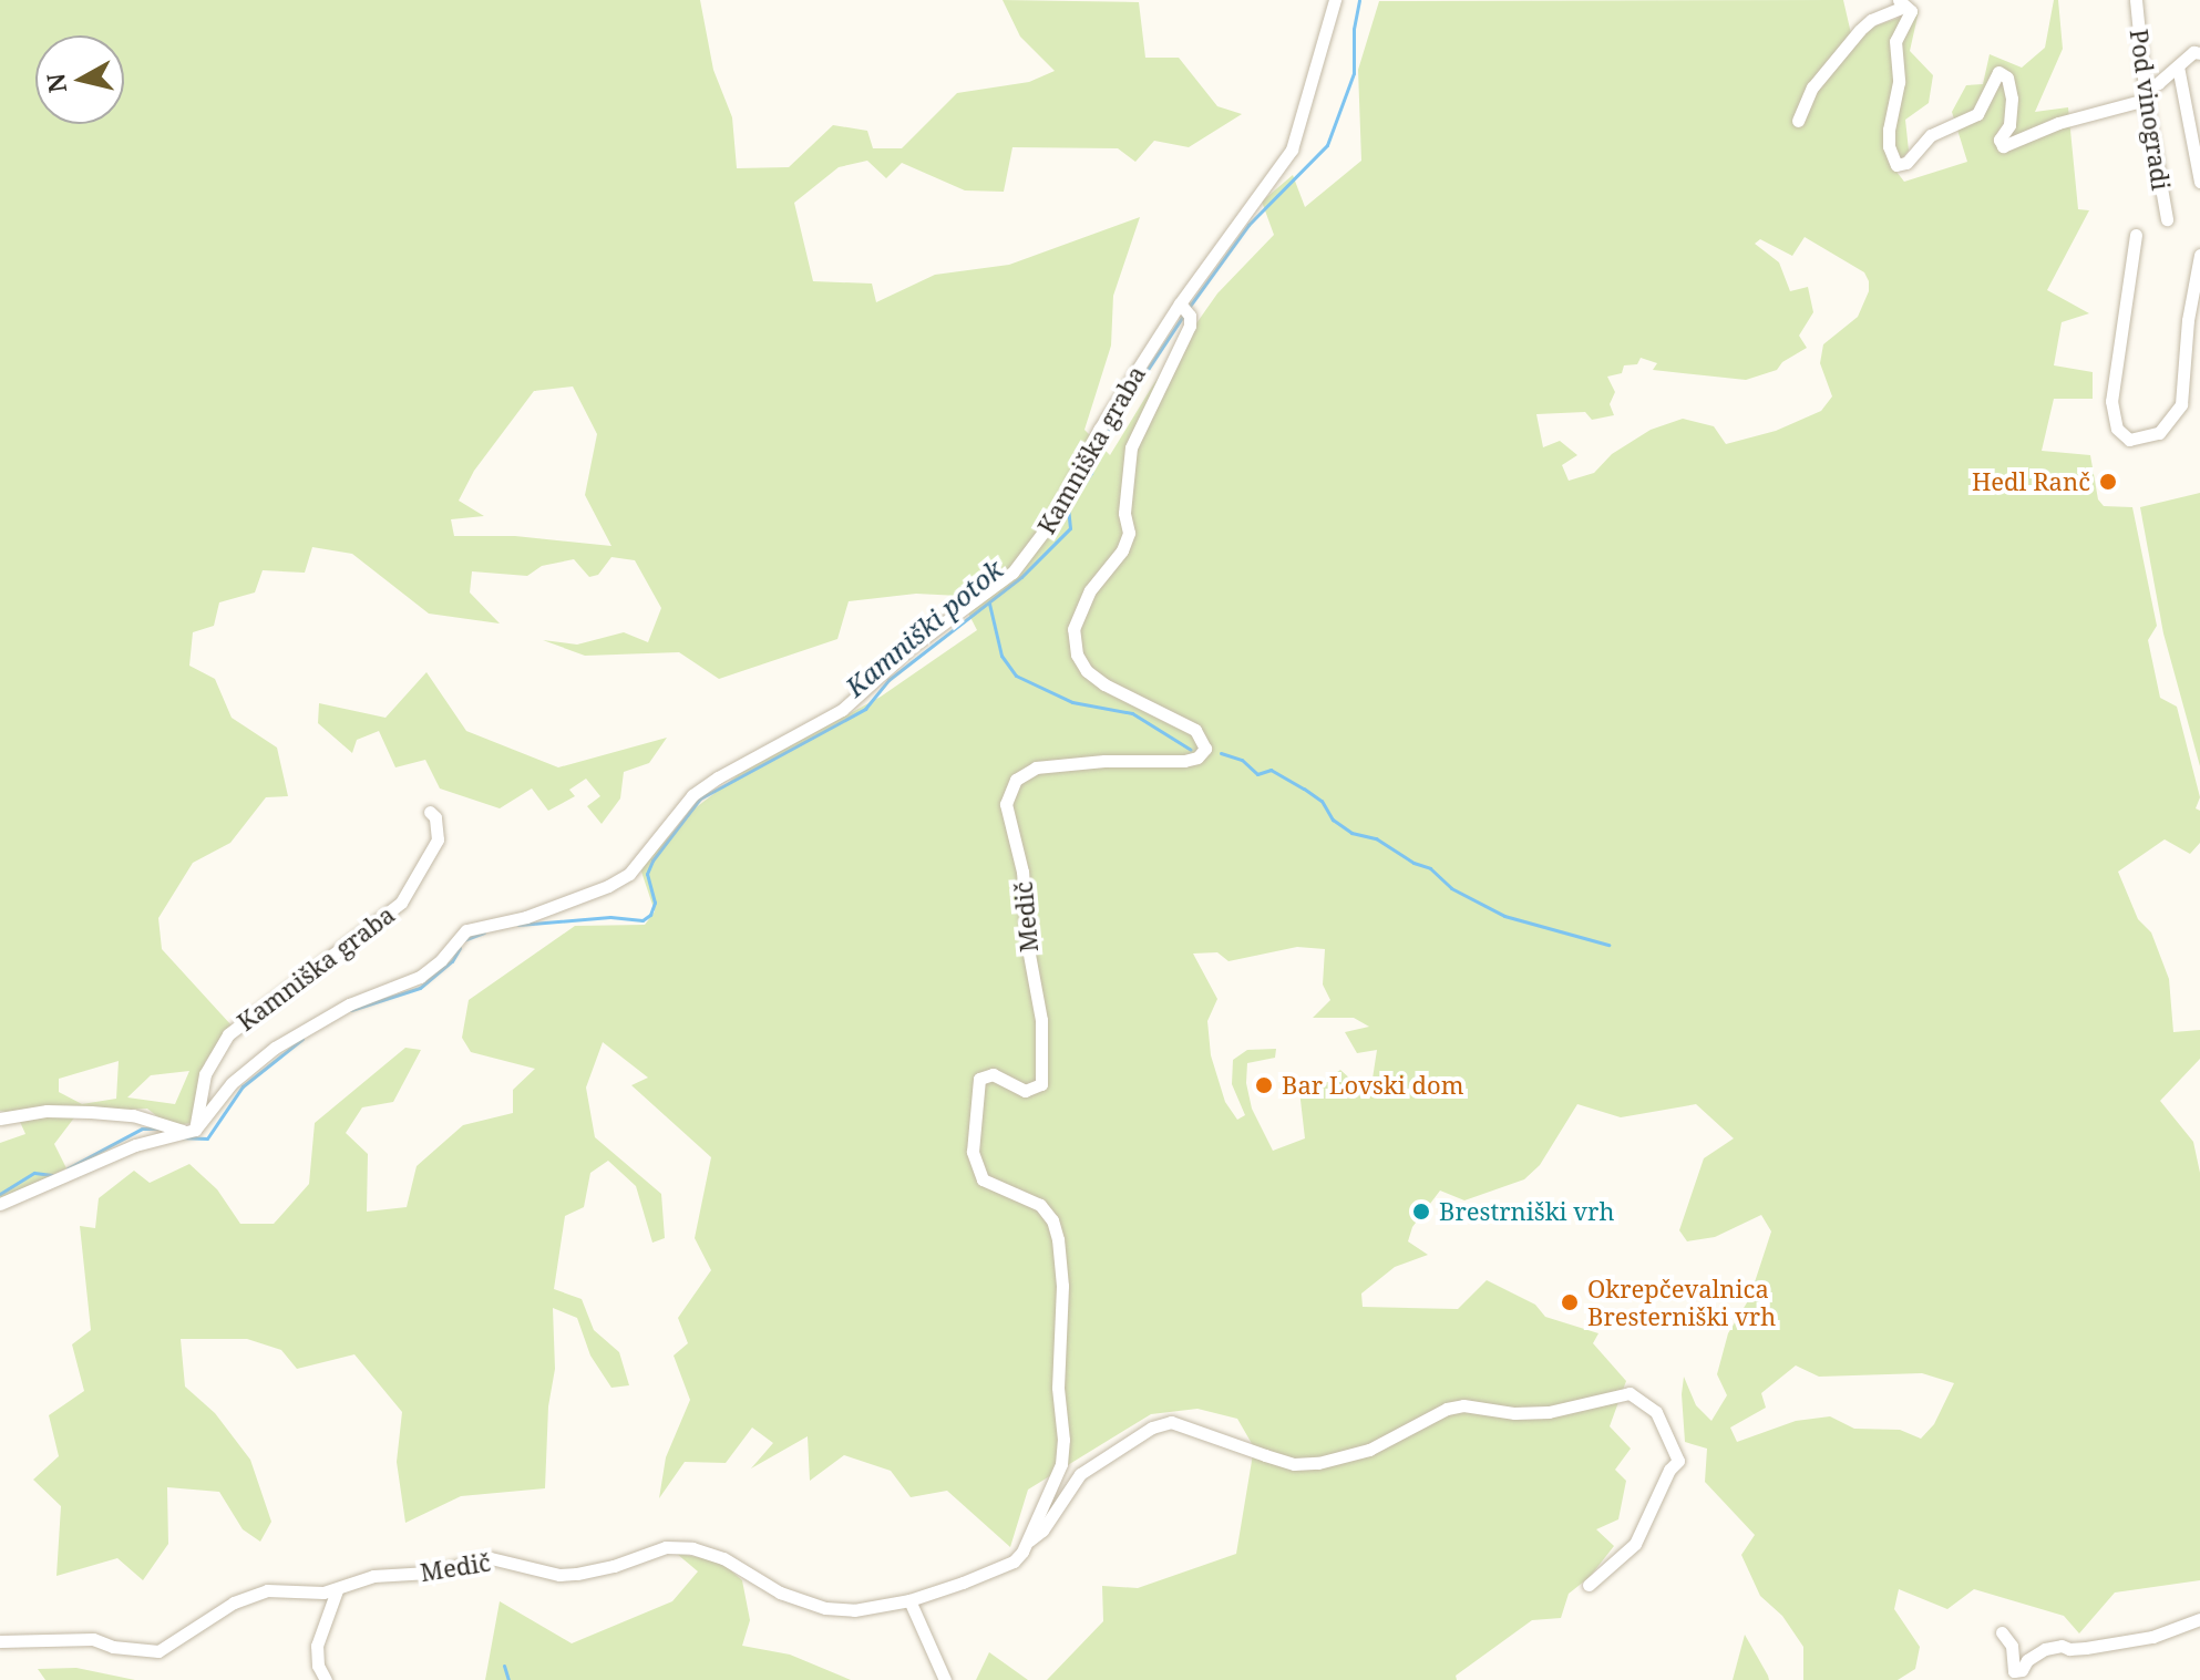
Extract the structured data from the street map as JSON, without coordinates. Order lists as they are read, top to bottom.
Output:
{
  "streets": {
    "street": ["Pod vinogradi", "Kamniška graba", "Medič"]
  },
  "crossings": [
    ["Kamniška graba", "Medič"]
  ],
  "water": ["Kamniški potok"],
  "places": [
    "Hedl Ranč",
    "Bar Lovski dom",
    "Brestrniški vrh",
    "Okrepčevalnica Bresterniški vrh"
  ],
  "north": "left"
}
